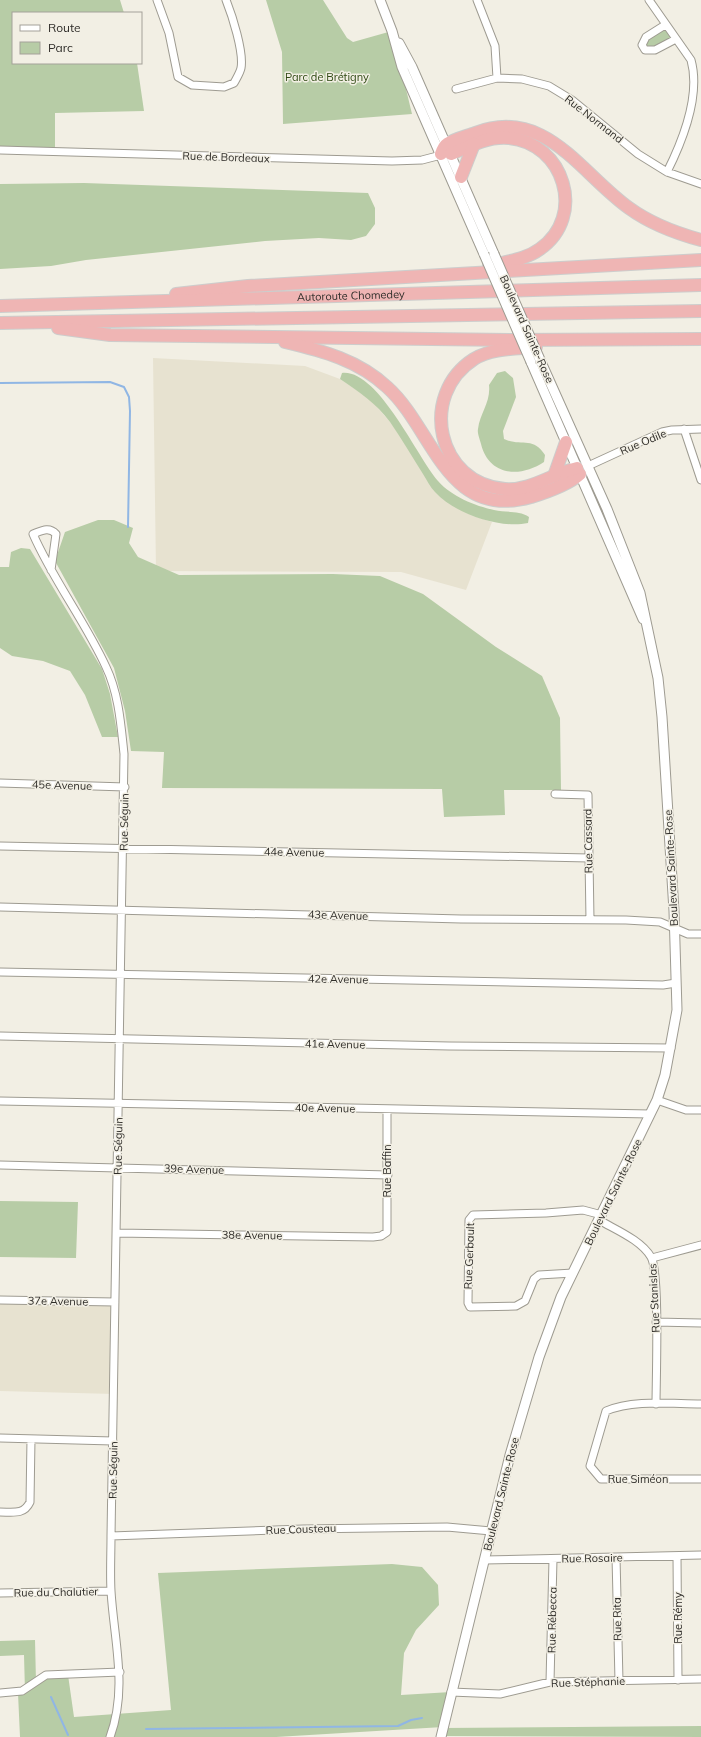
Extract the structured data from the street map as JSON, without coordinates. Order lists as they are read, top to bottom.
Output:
{
  "streets": {
    "highway": ["Autoroute Chomedey"],
    "street": [
      "Rue Normand",
      "Rue de Bordeaux",
      "Boulevard Sainte-Rose",
      "Rue Odile",
      "45e Avenue",
      "Rue Séguin",
      "Rue Cassard",
      "44e Avenue",
      "43e Avenue",
      "42e Avenue",
      "41e Avenue",
      "40e Avenue",
      "39e Avenue",
      "Rue Baffin",
      "38e Avenue",
      "Rue Gerbault",
      "Rue Stanislas",
      "37e Avenue",
      "Rue Siméon",
      "Rue Cousteau",
      "Rue Rosaire",
      "Rue du Chalutier",
      "Rue Rémy",
      "Rue Rita",
      "Rue Rébecca",
      "Rue Stéphanie"
    ]
  },
  "crossings": [
    ["Rue de Bordeaux", "Boulevard Sainte-Rose"],
    ["Boulevard Sainte-Rose", "Rue Odile"],
    ["Boulevard Sainte-Rose", "43e Avenue"],
    ["Boulevard Sainte-Rose", "42e Avenue"],
    ["Boulevard Sainte-Rose", "41e Avenue"],
    ["Boulevard Sainte-Rose", "40e Avenue"],
    ["Boulevard Sainte-Rose", "Rue Gerbault"],
    ["Boulevard Sainte-Rose", "Rue Stanislas"],
    ["Boulevard Sainte-Rose", "Rue Cousteau"],
    ["Boulevard Sainte-Rose", "Rue Rosaire"],
    ["Boulevard Sainte-Rose", "Rue Stéphanie"],
    ["45e Avenue", "Rue Séguin"],
    ["Rue Séguin", "44e Avenue"],
    ["Rue Séguin", "43e Avenue"],
    ["Rue Séguin", "42e Avenue"],
    ["Rue Séguin", "41e Avenue"],
    ["Rue Séguin", "40e Avenue"],
    ["Rue Séguin", "39e Avenue"],
    ["Rue Séguin", "38e Avenue"],
    ["Rue Séguin", "37e Avenue"],
    ["Rue Séguin", "Rue Cousteau"],
    ["Rue Séguin", "Rue du Chalutier"],
    ["Rue Cassard", "44e Avenue"],
    ["Rue Cassard", "43e Avenue"],
    ["40e Avenue", "Rue Baffin"],
    ["39e Avenue", "Rue Baffin"],
    ["Rue Baffin", "38e Avenue"],
    ["Rue Gerbault", "Rue Stanislas"],
    ["Rue Stanislas", "Rue Siméon"],
    ["Rue Rosaire", "Rue Rémy"],
    ["Rue Rosaire", "Rue Rita"],
    ["Rue Rosaire", "Rue Rébecca"],
    ["Rue Rémy", "Rue Stéphanie"],
    ["Rue Rita", "Rue Stéphanie"],
    ["Rue Rébecca", "Rue Stéphanie"]
  ],
  "parks": ["Parc de Brétigny"],
  "legend": ["Route", "Parc"]
}
